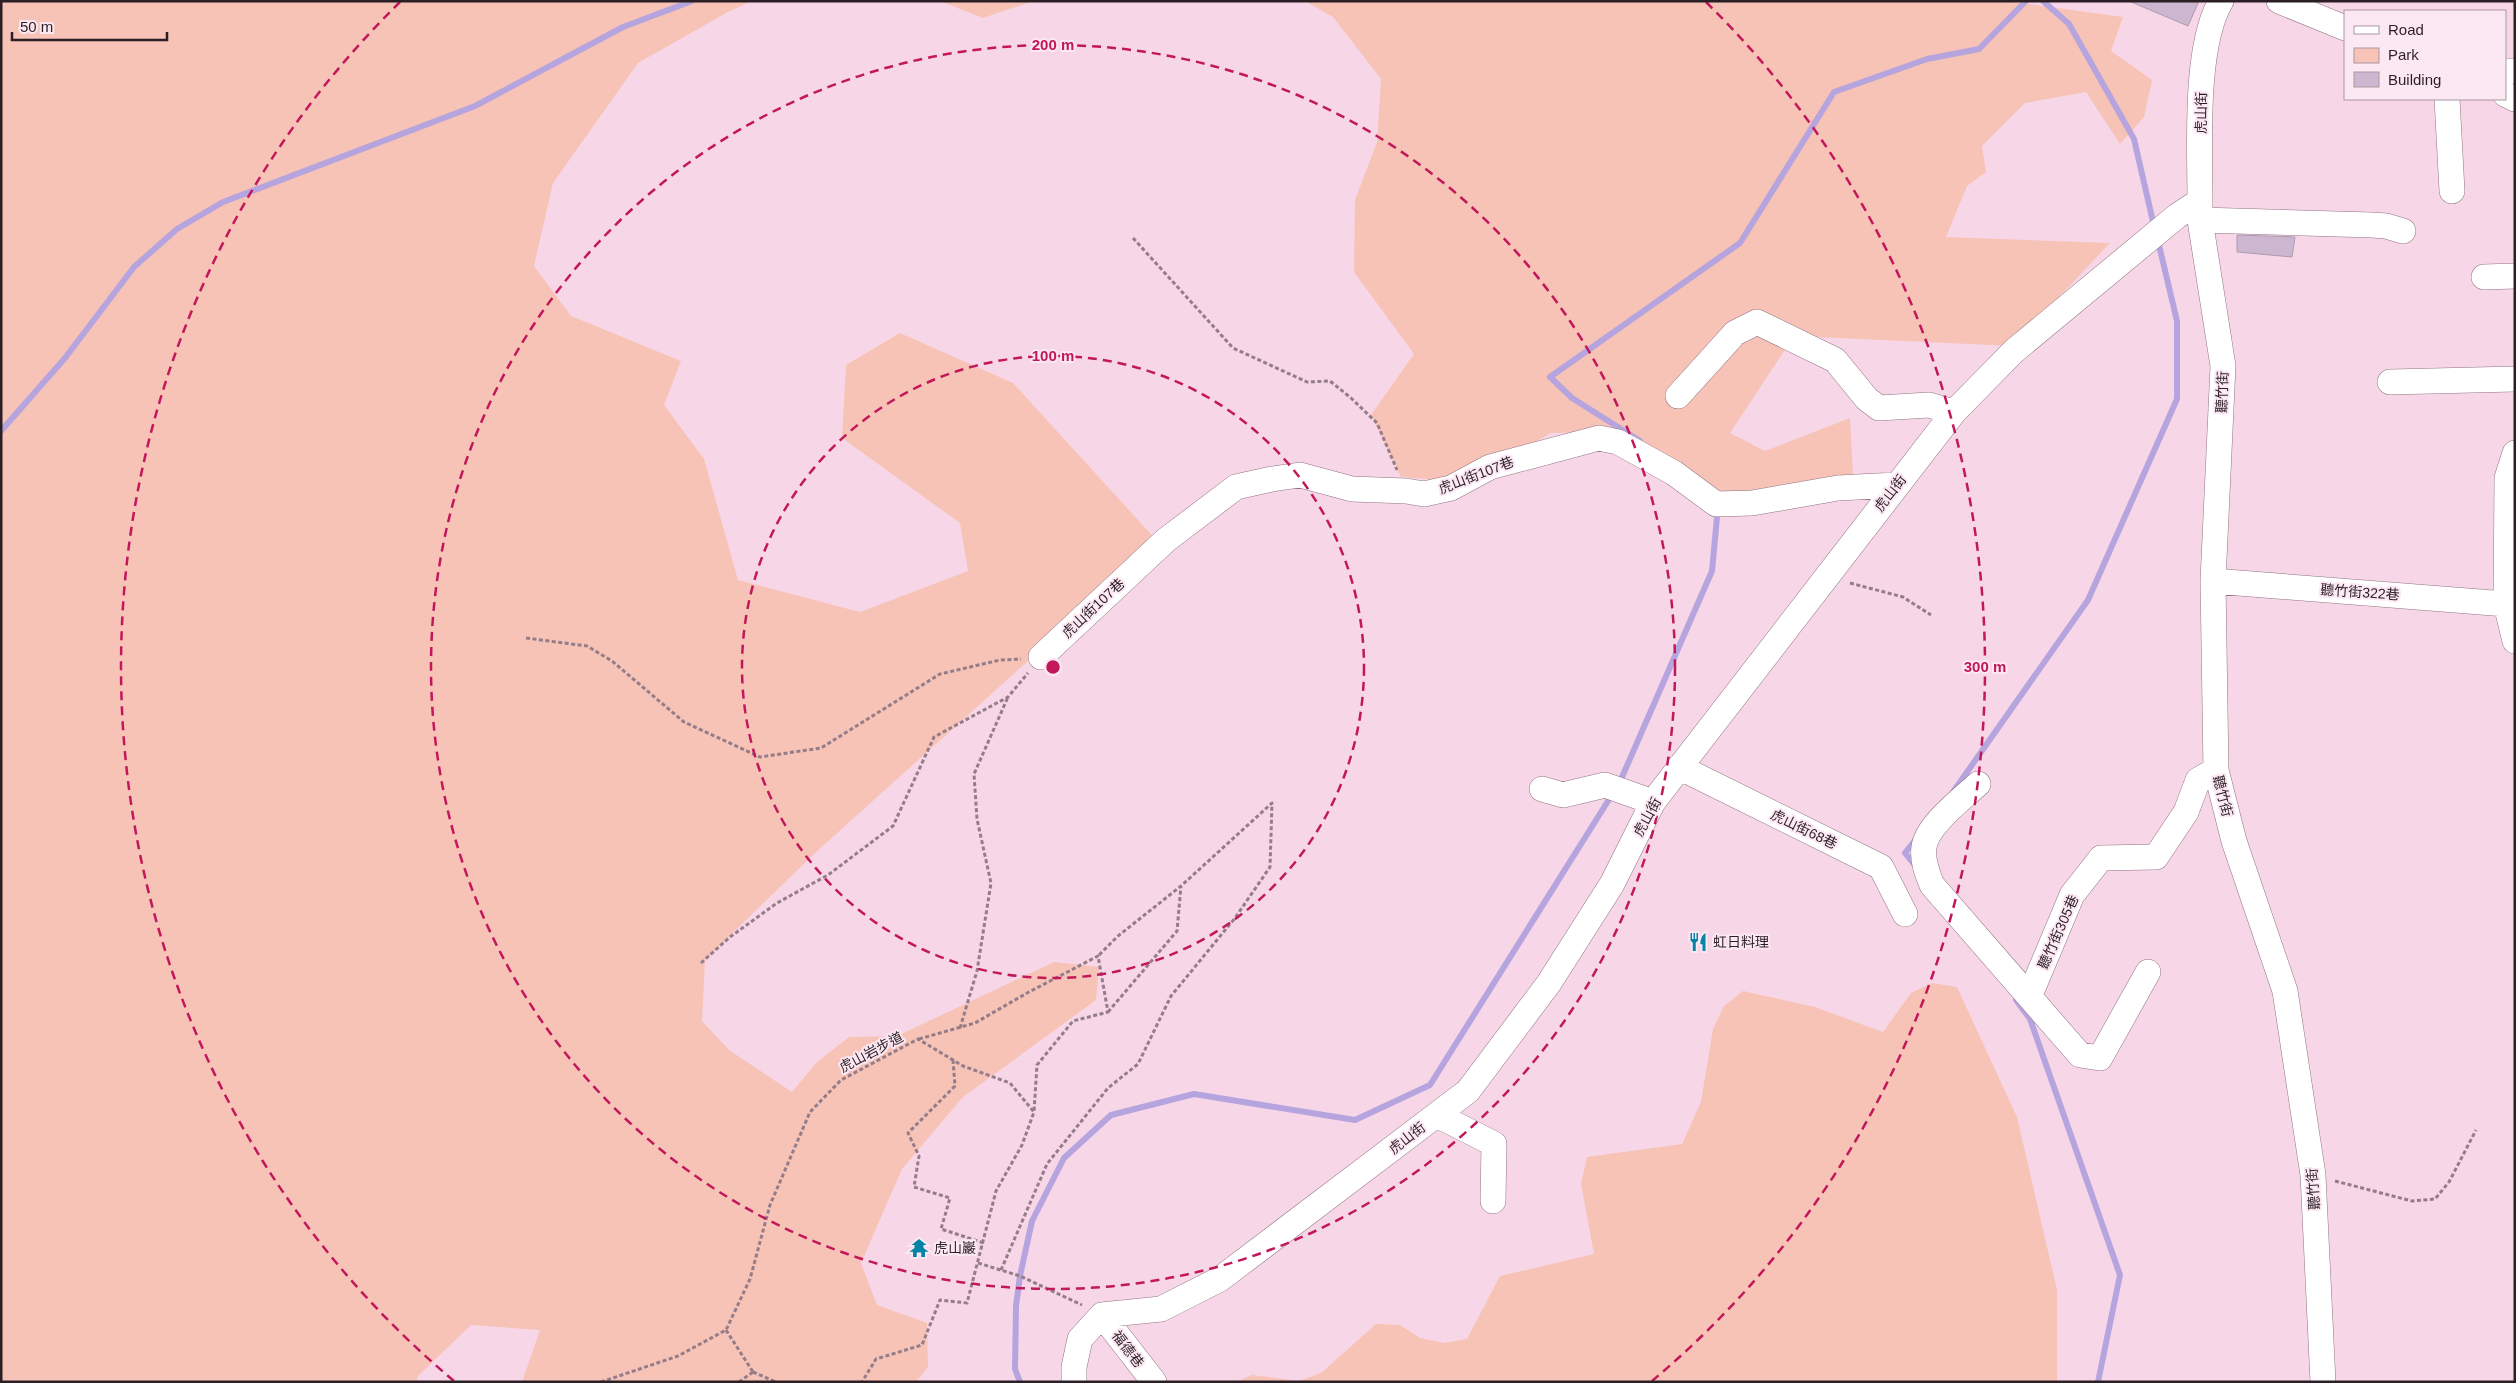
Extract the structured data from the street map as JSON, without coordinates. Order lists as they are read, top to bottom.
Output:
{
  "streets": {
    "street": [
      "虎山街",
      "聽竹街",
      "虎山街107巷",
      "聽竹街322巷",
      "虎山街68巷",
      "聽竹街305巷",
      "福德巷"
    ],
    "path": ["虎山岩步道"]
  },
  "crossings": [
    ["虎山街", "聽竹街"],
    ["虎山街", "虎山街107巷"],
    ["虎山街", "虎山街68巷"],
    ["虎山街", "福德巷"],
    ["聽竹街", "聽竹街322巷"],
    ["聽竹街", "聽竹街305巷"]
  ],
  "places": {
    "restaurant": ["虹日料理"],
    "temple": ["虎山巖"]
  },
  "legend": ["Road", "Park", "Building"],
  "scale_bar": "50 m",
  "rings": ["200 m", "100 m", "300 m"]
}
